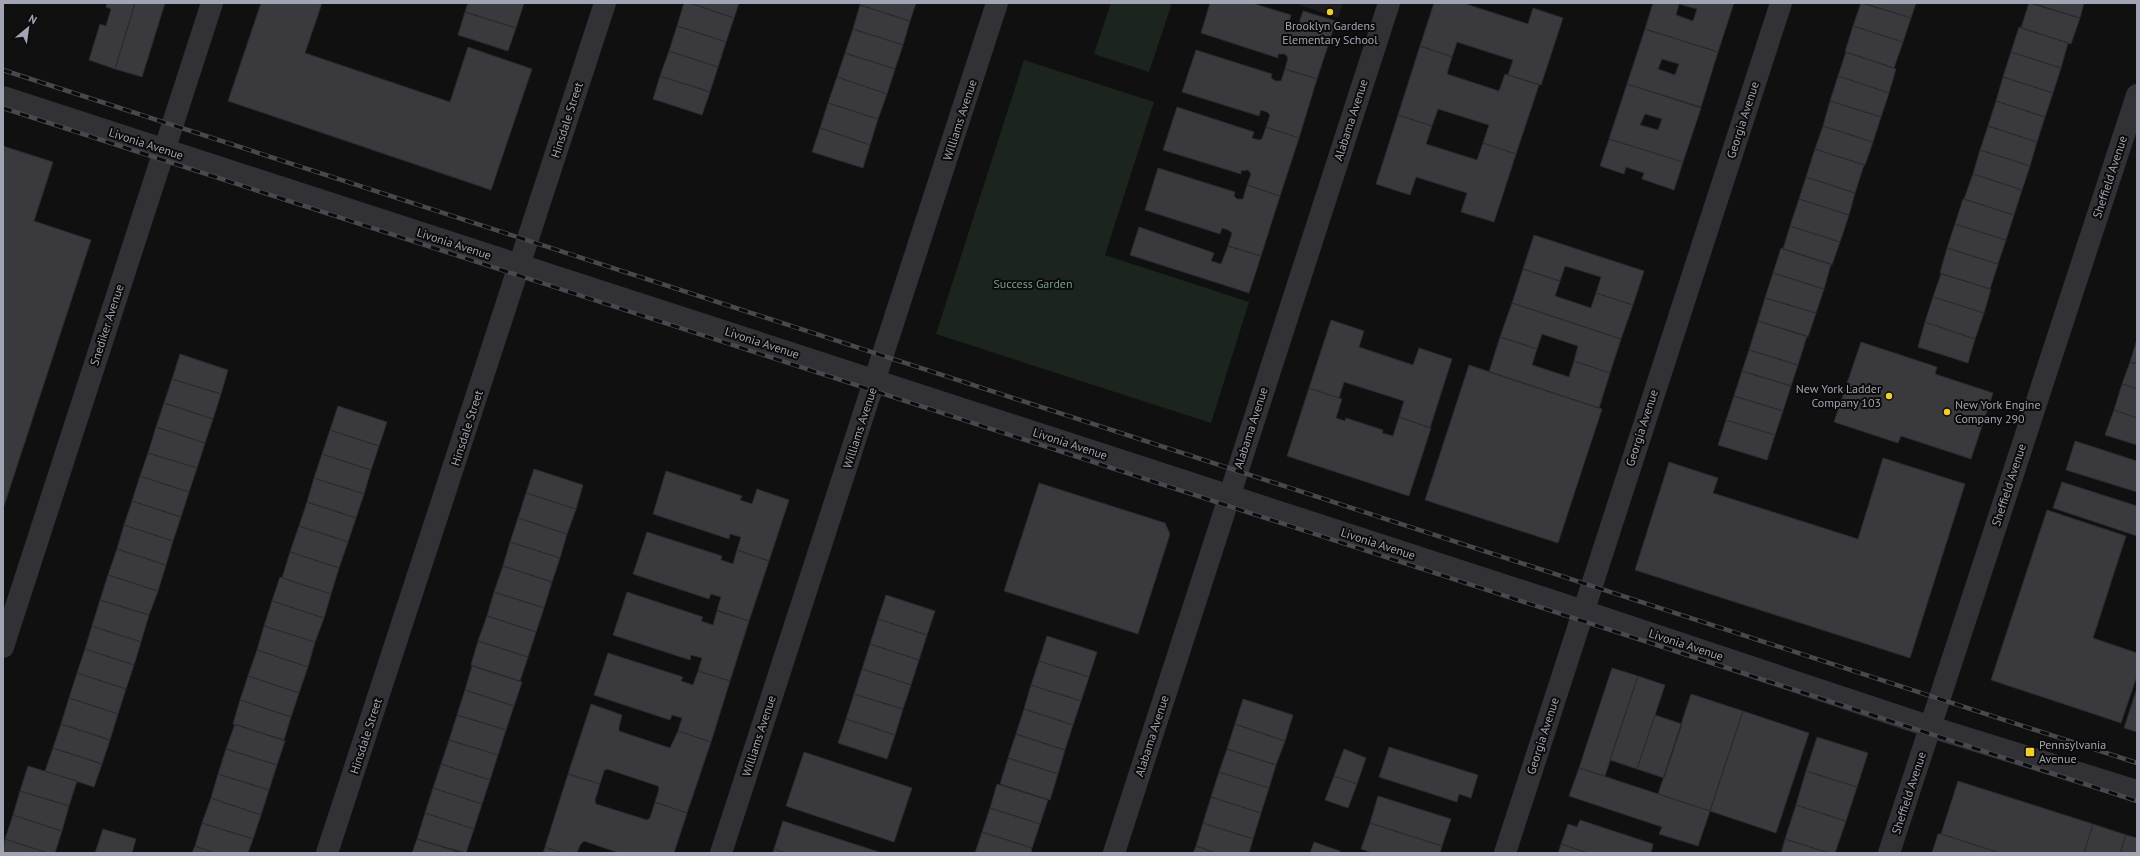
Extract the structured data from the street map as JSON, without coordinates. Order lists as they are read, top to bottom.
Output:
{
  "streets": {
    "street": [
      "Hinsdale Street",
      "Williams Avenue",
      "Alabama Avenue",
      "Georgia Avenue",
      "Livonia Avenue",
      "Sheffield Avenue",
      "Snediker Avenue"
    ]
  },
  "crossings": [
    ["Hinsdale Street", "Livonia Avenue"],
    ["Williams Avenue", "Livonia Avenue"],
    ["Alabama Avenue", "Livonia Avenue"],
    ["Georgia Avenue", "Livonia Avenue"],
    ["Livonia Avenue", "Sheffield Avenue"],
    ["Livonia Avenue", "Snediker Avenue"]
  ],
  "parks": ["Success Garden"],
  "places": {
    "other": ["Brooklyn Gardens Elementary School", "New York Ladder Company 103", "New York Engine Company 290"],
    "transit": ["Pennsylvania Avenue"]
  },
  "north": "top right"
}
